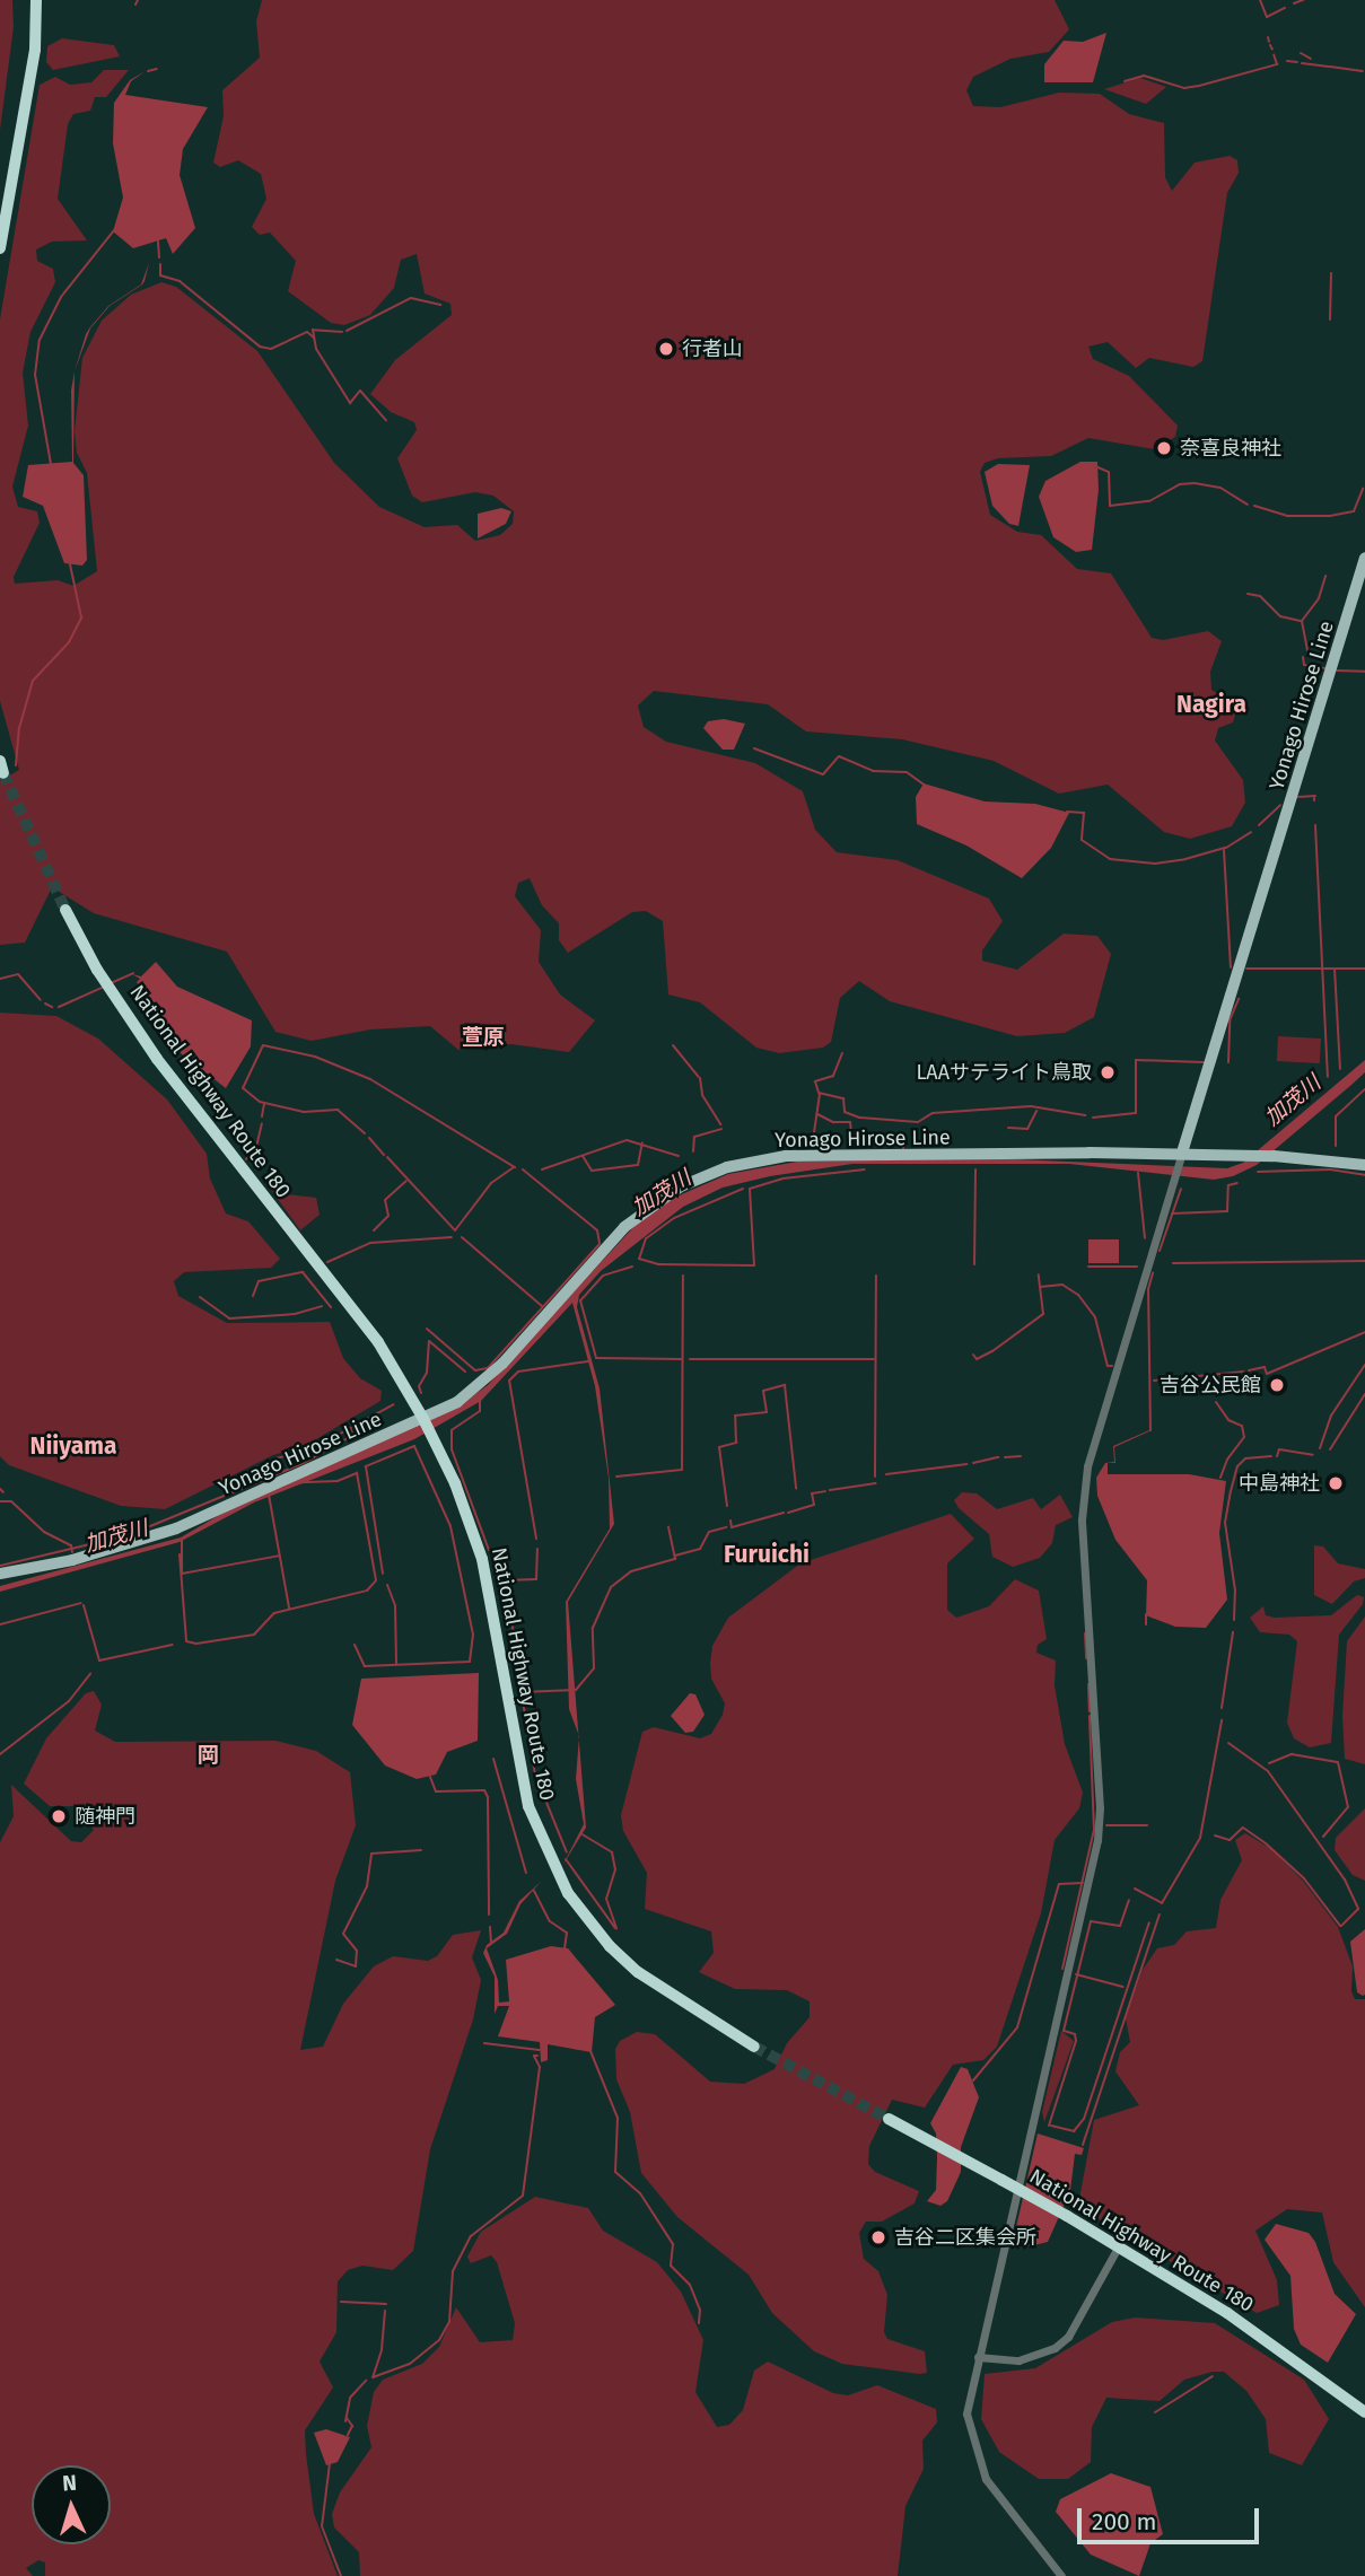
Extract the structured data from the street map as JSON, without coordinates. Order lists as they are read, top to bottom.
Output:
{
  "streets": {
    "highway": ["National Highway Route 180"],
    "main road": ["Yonago Hirose Line"]
  },
  "crossings": [
    ["Yonago Hirose Line", "National Highway Route 180"]
  ],
  "districts": [
    "Nagira",
    "萱原",
    "Niiyama",
    "Furuichi",
    "岡"
  ],
  "water": ["加茂川"],
  "places": [
    "行者山",
    "奈喜良神社",
    "LAAサテライト鳥取",
    "吉谷公民館",
    "中島神社",
    "随神門",
    "吉谷二区集会所"
  ],
  "scale_bar": "200 m",
  "north": "top"
}
